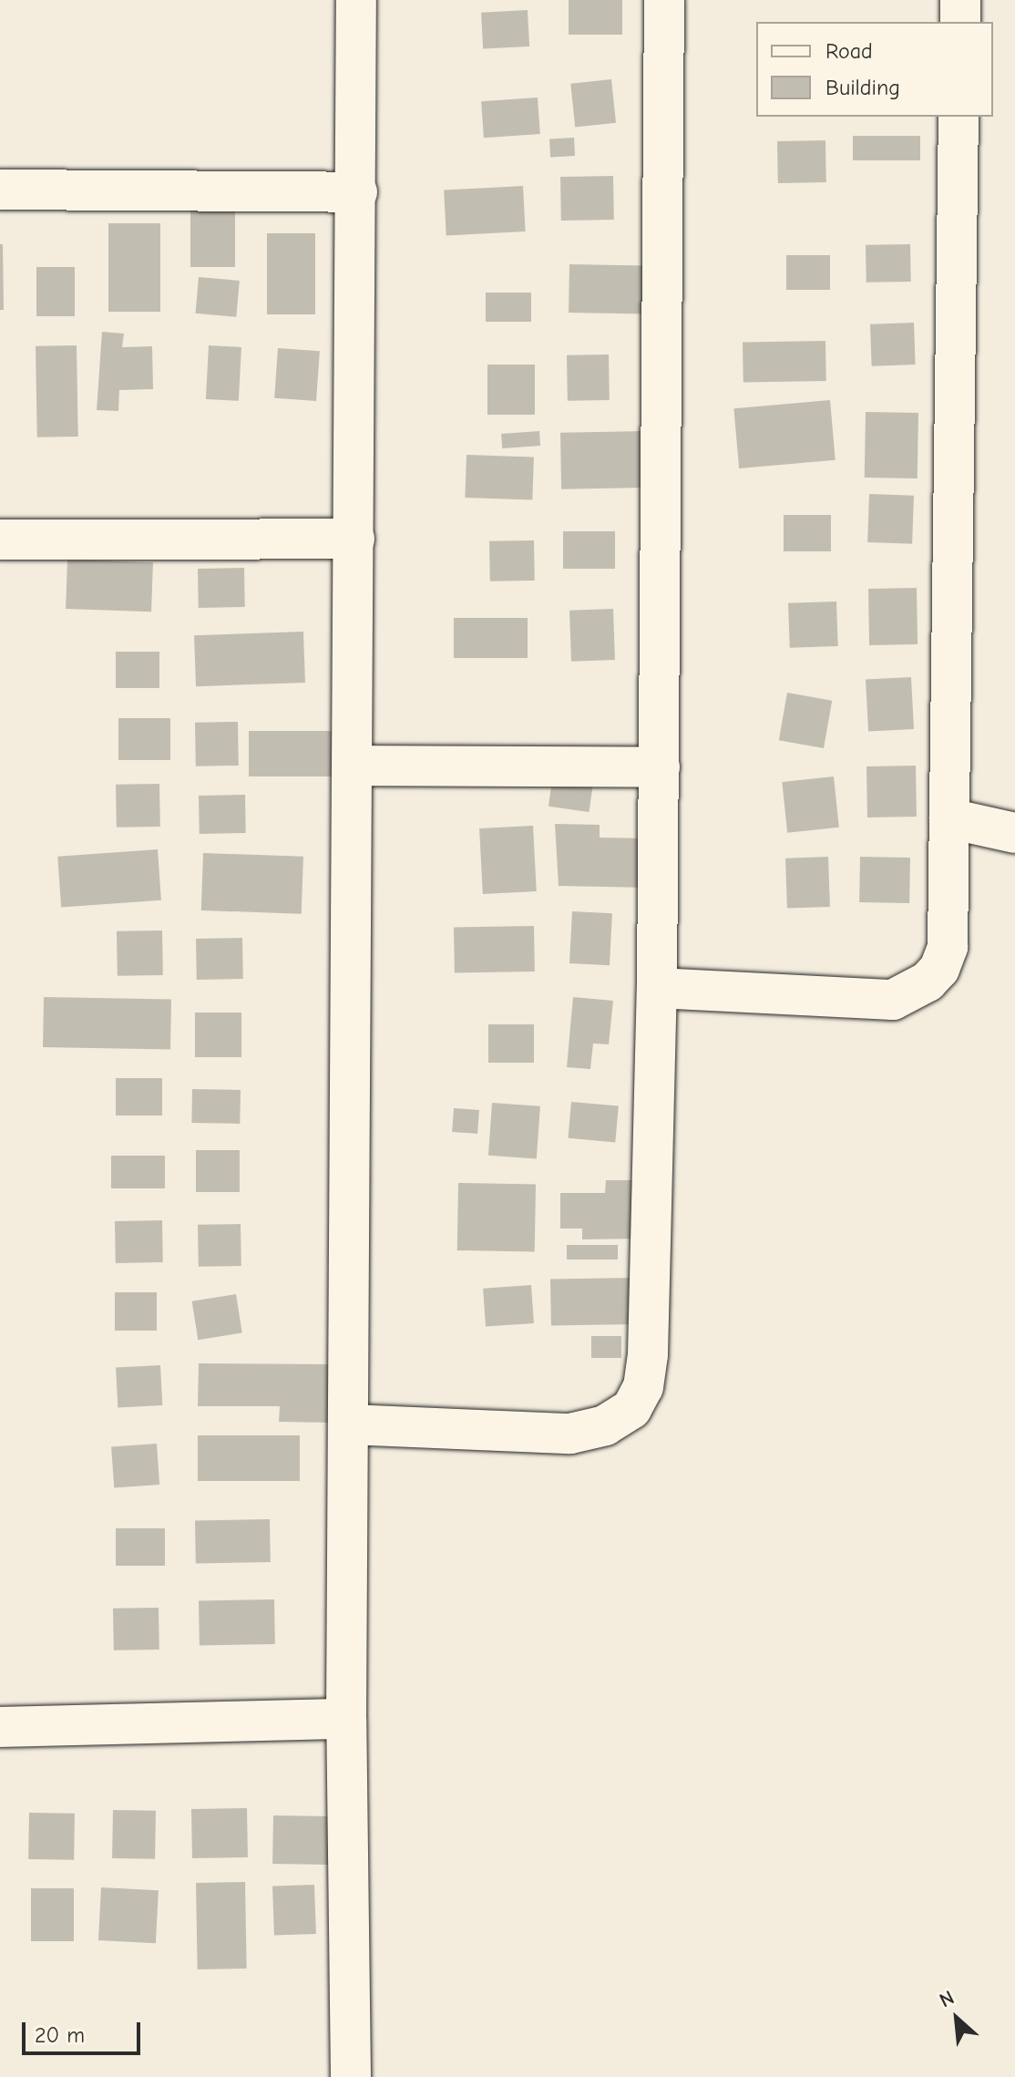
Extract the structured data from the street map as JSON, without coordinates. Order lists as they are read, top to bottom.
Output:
{
  "legend": ["Road", "Building"],
  "scale_bar": "20 m",
  "north": "top left"
}
